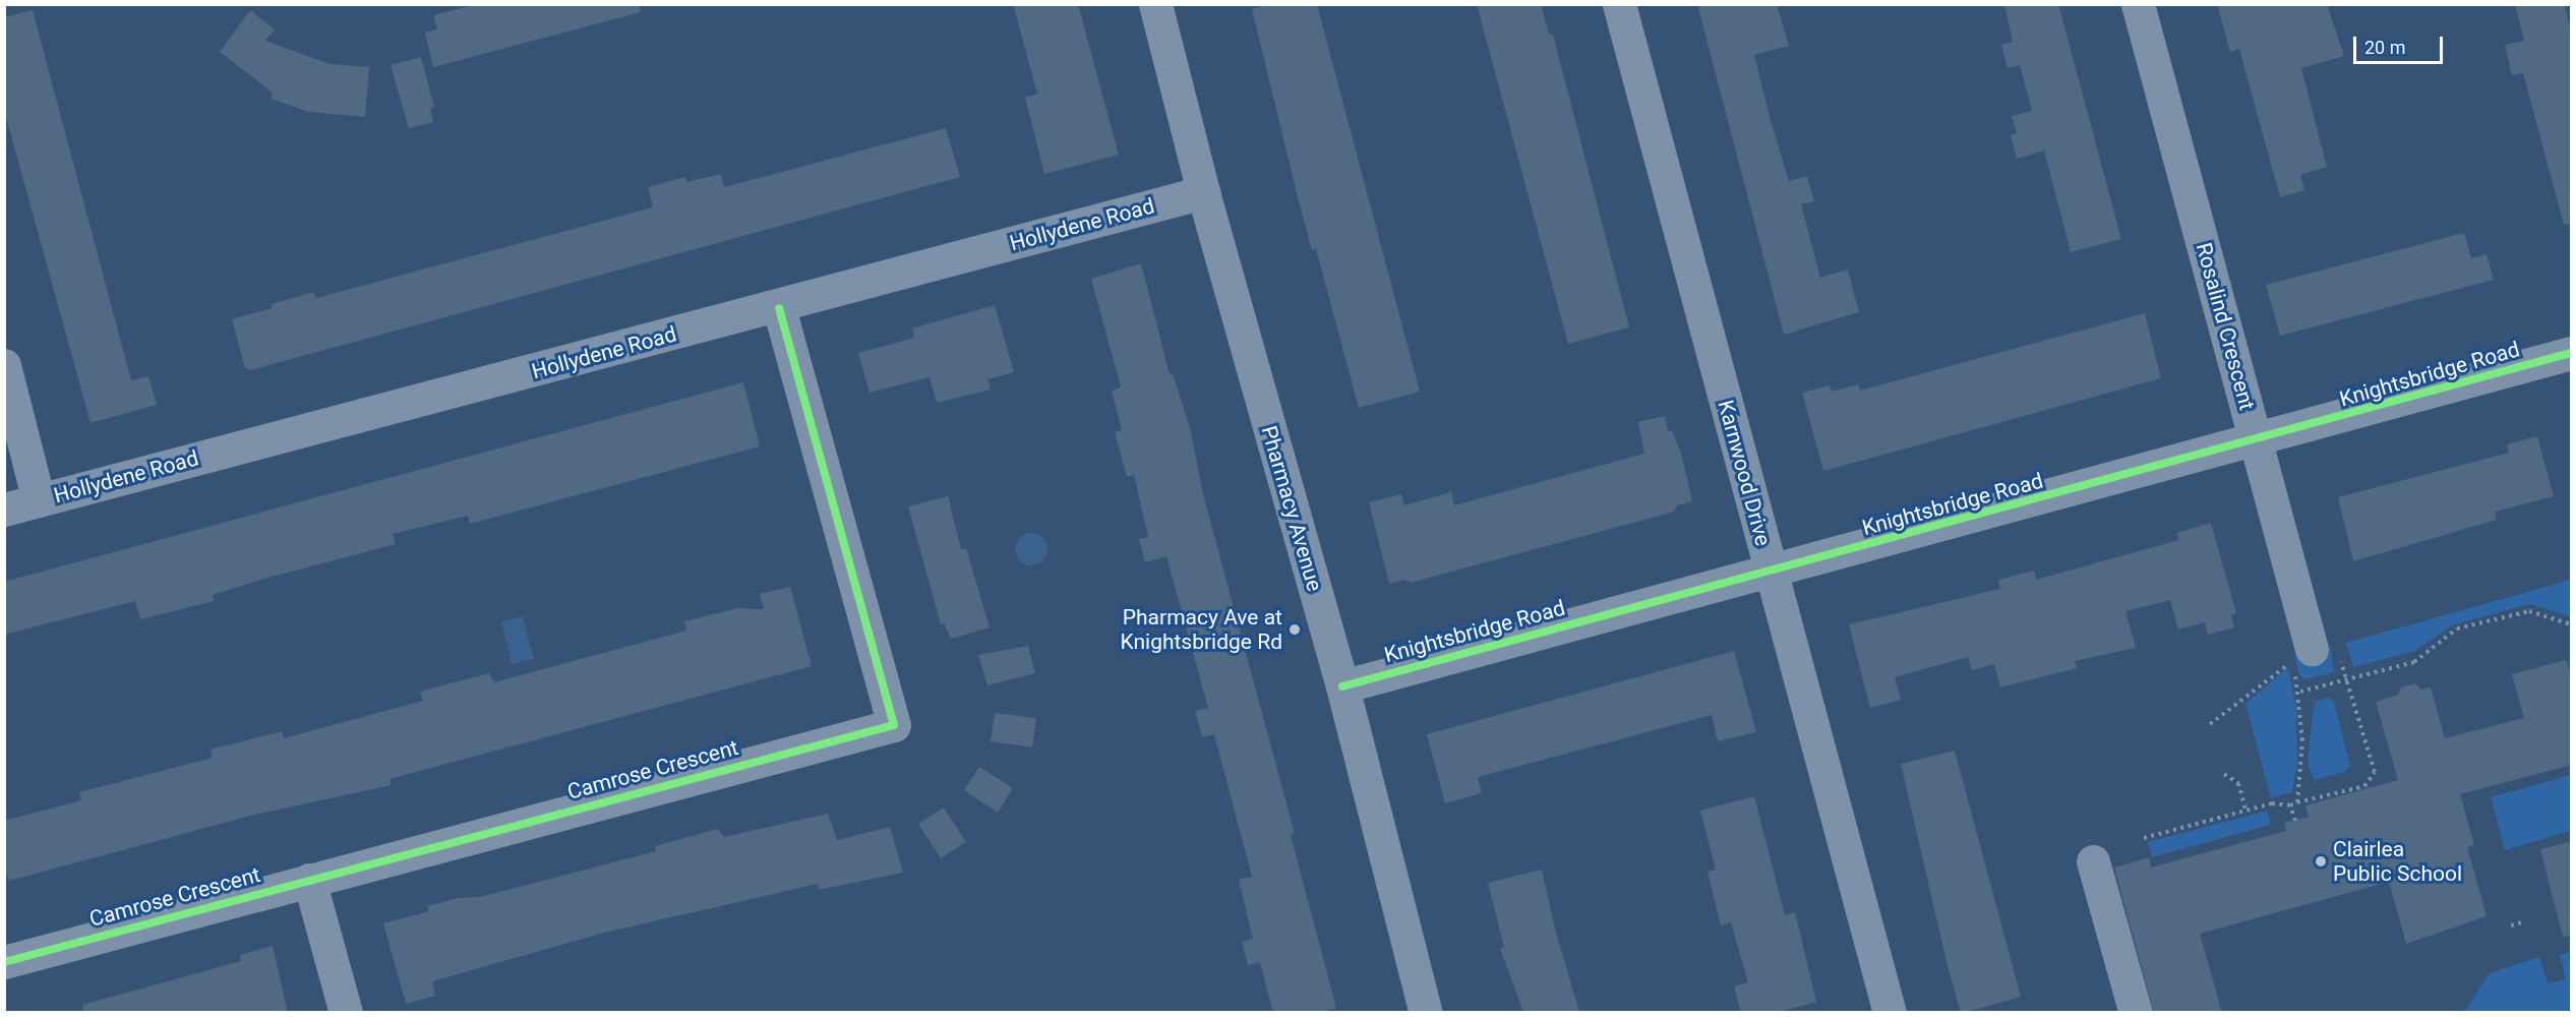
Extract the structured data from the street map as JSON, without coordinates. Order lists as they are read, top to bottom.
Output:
{
  "streets": {
    "street": [
      "Hollydene Road",
      "Rosalind Crescent",
      "Knightsbridge Road",
      "Karnwood Drive",
      "Pharmacy Avenue",
      "Camrose Crescent"
    ]
  },
  "crossings": [
    ["Hollydene Road", "Pharmacy Avenue"],
    ["Hollydene Road", "Camrose Crescent"],
    ["Rosalind Crescent", "Knightsbridge Road"],
    ["Knightsbridge Road", "Karnwood Drive"],
    ["Knightsbridge Road", "Pharmacy Avenue"]
  ],
  "places": ["Pharmacy Ave at Knightsbridge Rd", "Clairlea Public School"],
  "scale_bar": "20 m"
}
